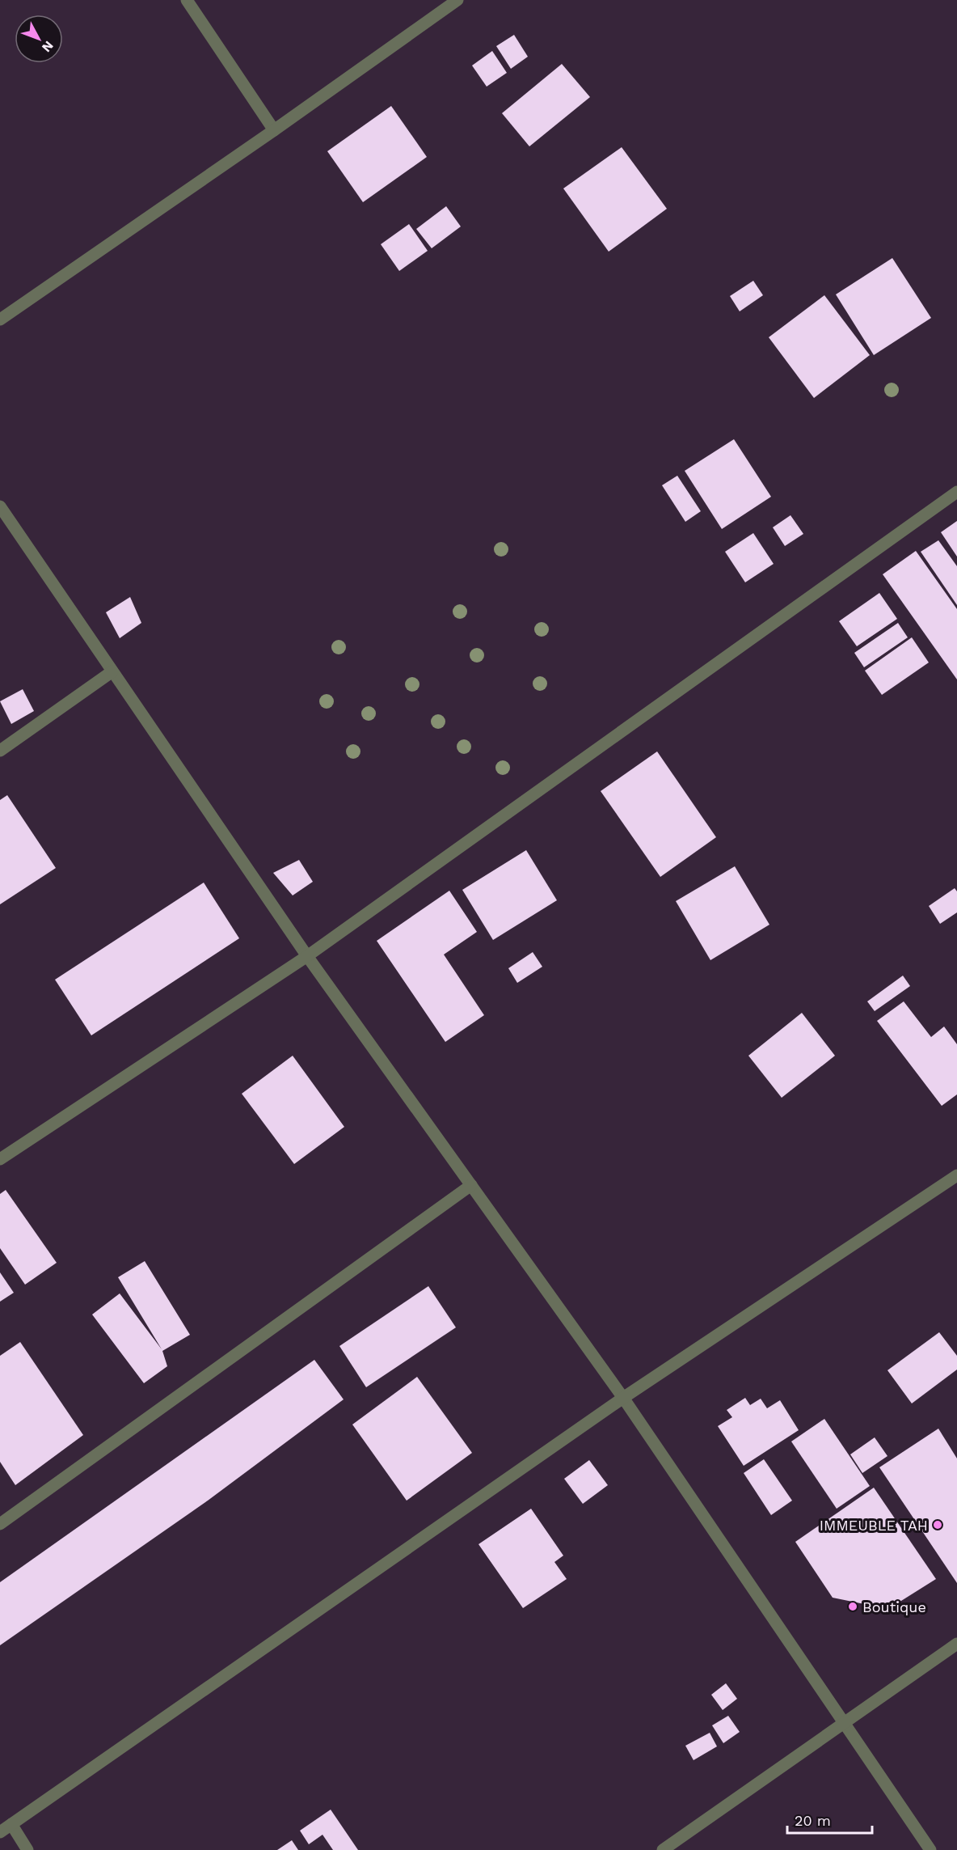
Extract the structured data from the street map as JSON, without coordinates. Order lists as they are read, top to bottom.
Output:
{
  "places": ["IMMEUBLE TAH", "Boutique"],
  "scale_bar": "20 m",
  "north": "bottom right"
}
